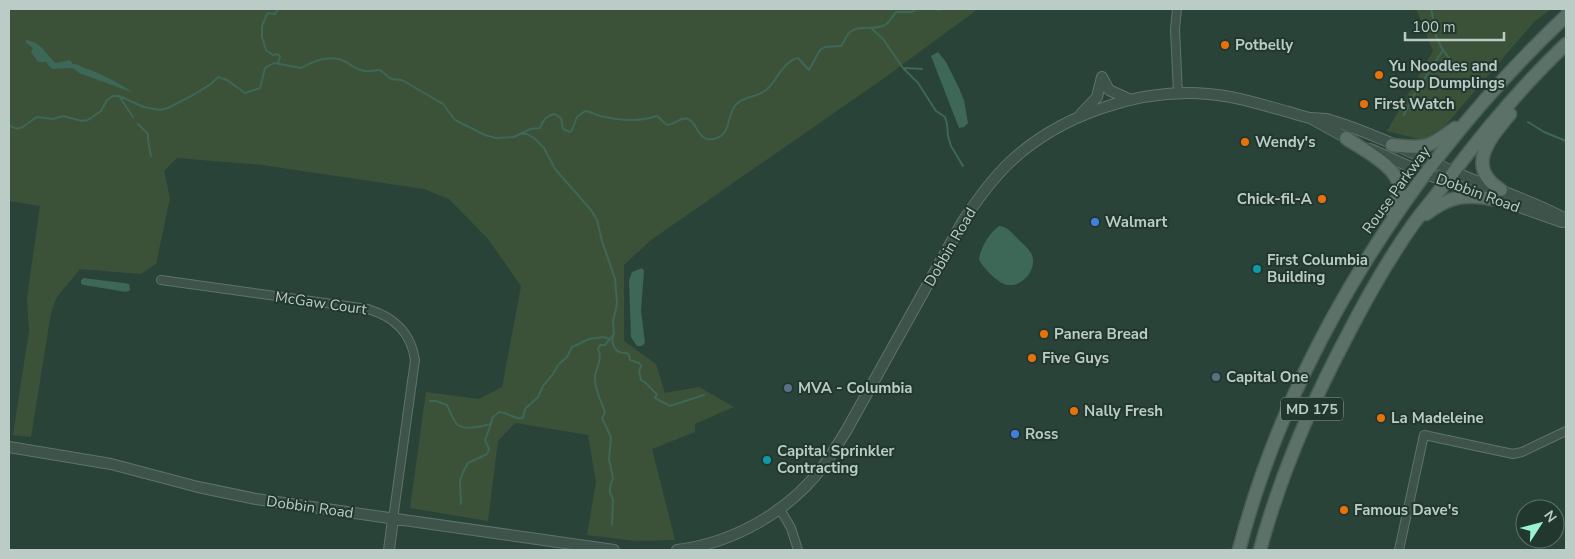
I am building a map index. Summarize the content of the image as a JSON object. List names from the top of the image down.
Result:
{
  "streets": {
    "main road": ["Rouse Parkway", "MD 175"],
    "street": ["Dobbin Road", "McGaw Court"]
  },
  "crossings": [
    ["Rouse Parkway", "Dobbin Road"],
    ["Dobbin Road", "McGaw Court"],
    ["Dobbin Road", "MD 175"]
  ],
  "places": [
    "Potbelly",
    "Yu Noodles and Soup Dumplings",
    "First Watch",
    "Wendy's",
    "Chick-fil-A",
    "Walmart",
    "First Columbia Building",
    "Panera Bread",
    "Five Guys",
    "Capital One",
    "MVA - Columbia",
    "Nally Fresh",
    "La Madeleine",
    "Ross",
    "Capital Sprinkler Contracting",
    "Famous Dave's"
  ],
  "scale_bar": "100 m",
  "north": "top right"
}
